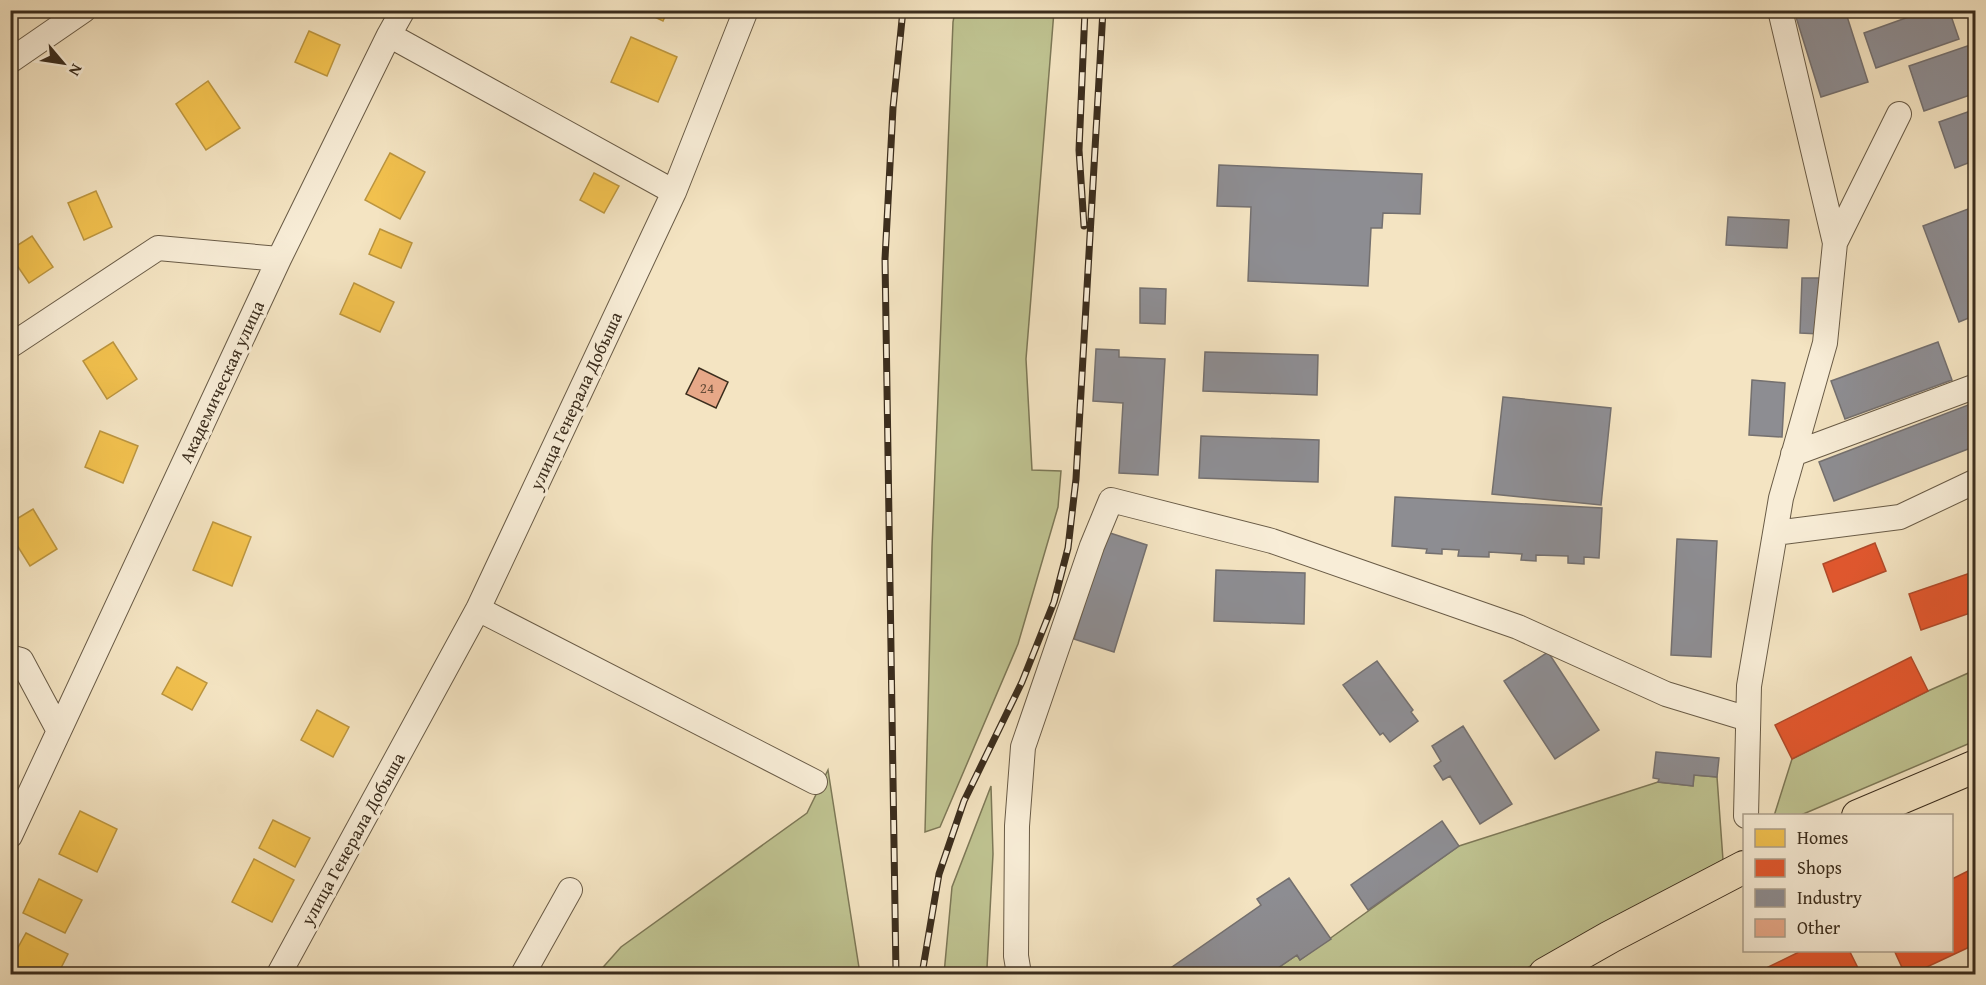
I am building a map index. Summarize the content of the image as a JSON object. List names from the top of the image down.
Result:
{
  "streets": {
    "street": ["Академическая улица", "улица Генерала Добыша"]
  },
  "house_numbers": ["24"],
  "legend": [
    "Homes",
    "Shops",
    "Industry",
    "Other"
  ],
  "north": "bottom right"
}
